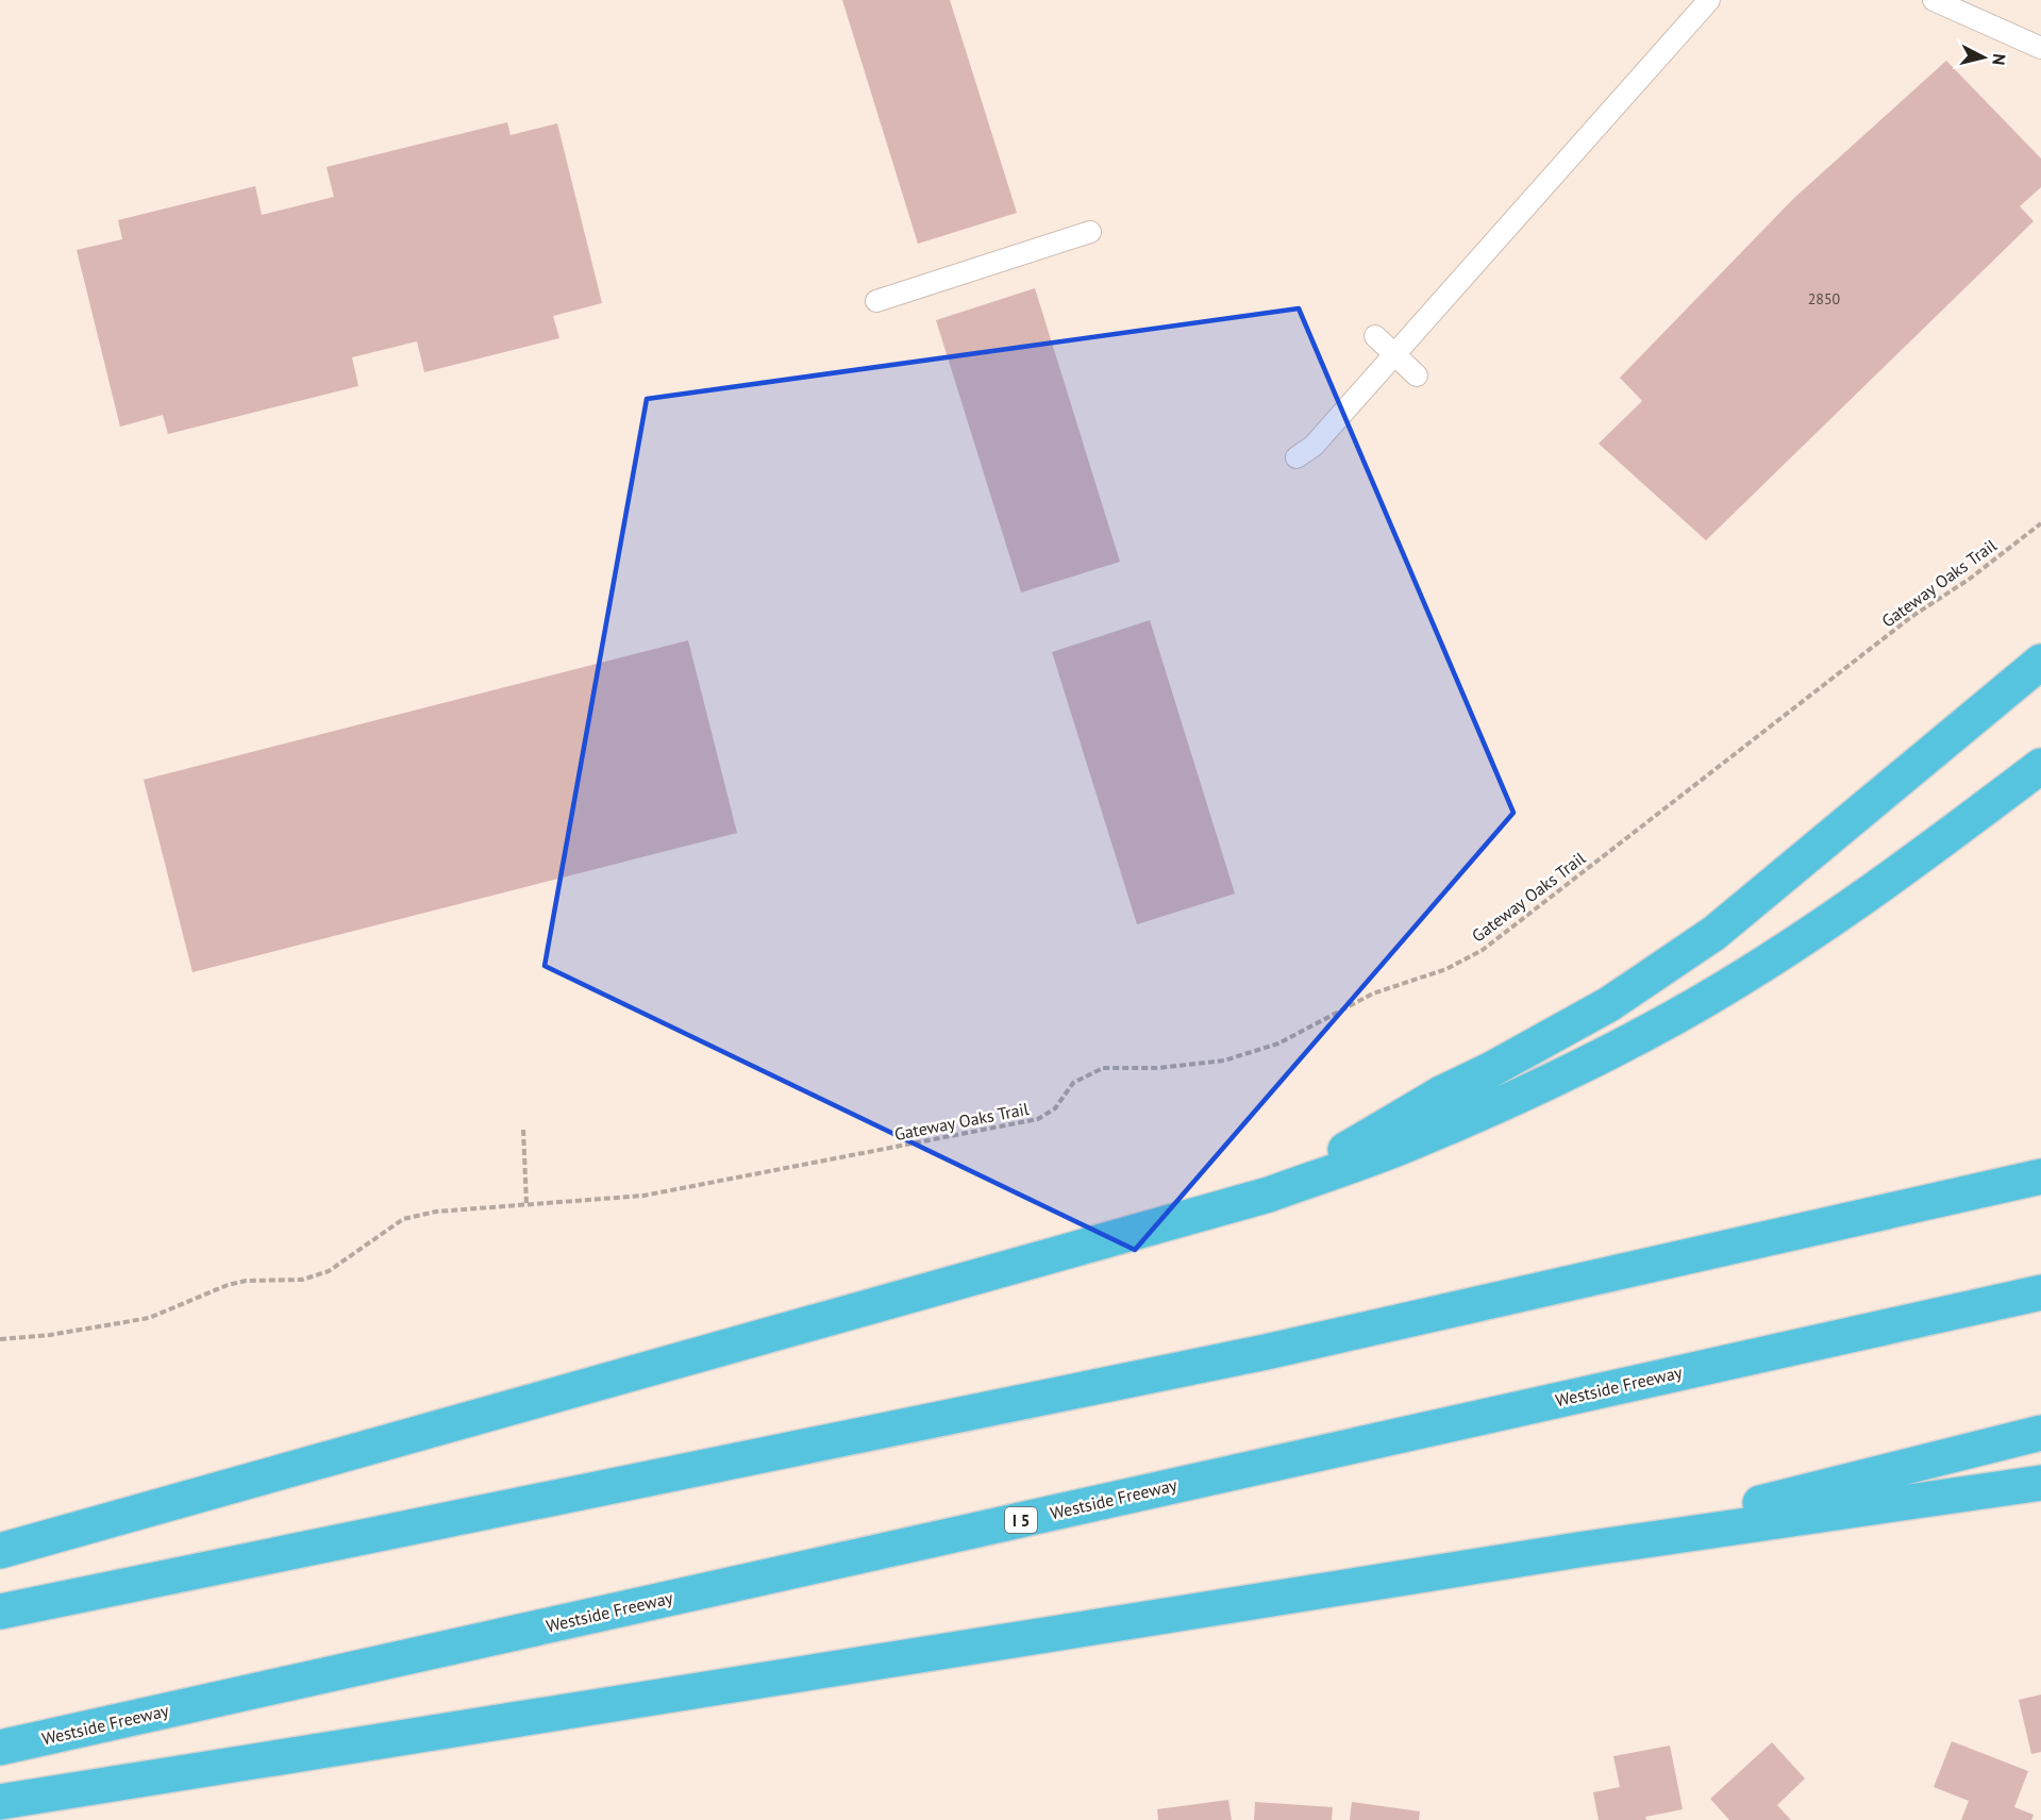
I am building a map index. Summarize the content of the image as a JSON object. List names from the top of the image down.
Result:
{
  "streets": {
    "highway": ["Westside Freeway", "I 5"],
    "path": ["Gateway Oaks Trail"]
  },
  "house_numbers": ["2850"],
  "north": "right"
}
